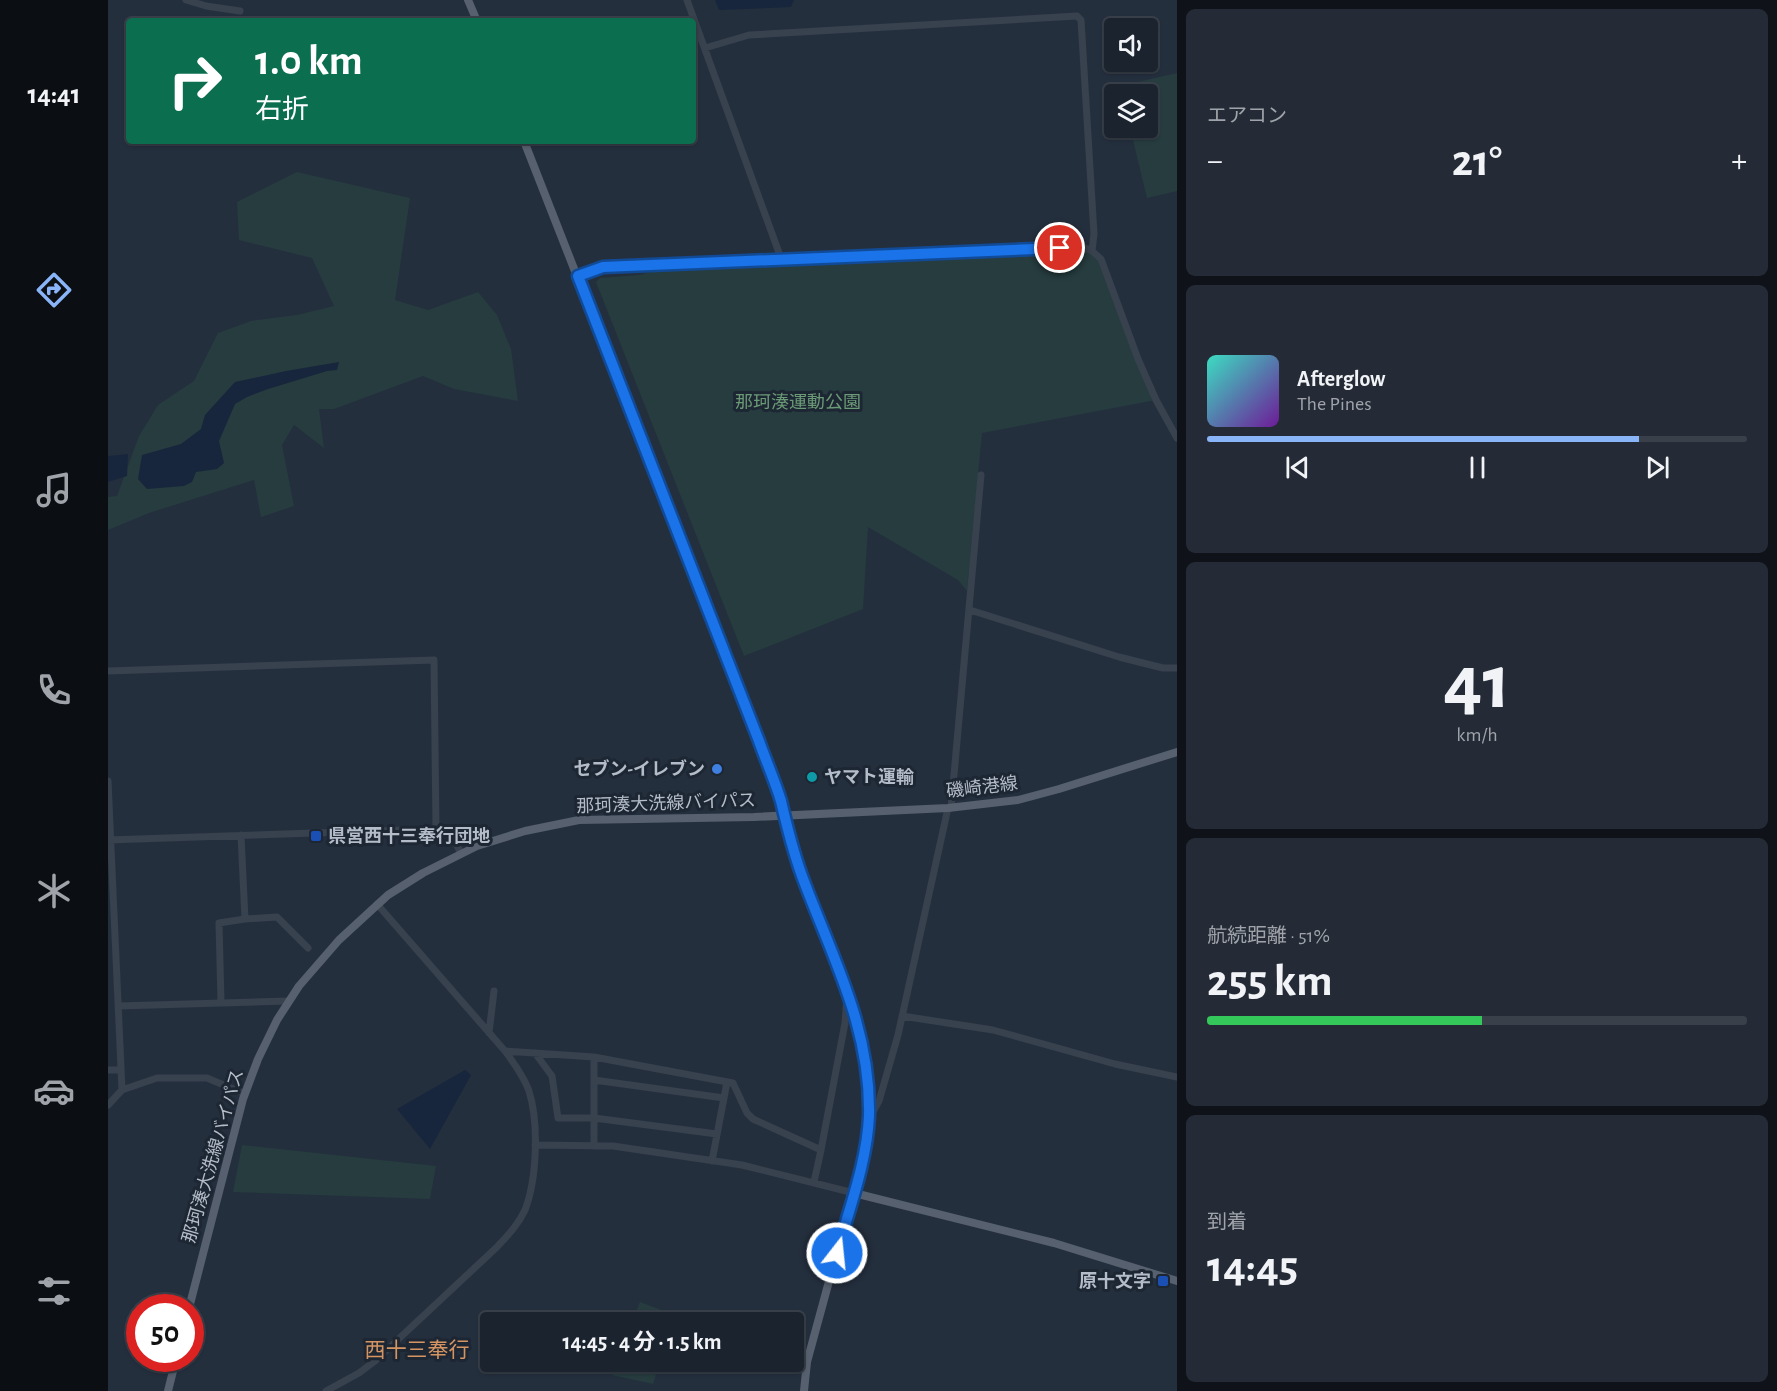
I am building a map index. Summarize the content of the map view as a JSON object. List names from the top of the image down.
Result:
{
  "streets": {
    "main road": ["磯崎港線", "那珂湊大洗線バイパス"]
  },
  "crossings": [
    ["磯崎港線", "那珂湊大洗線バイパス"]
  ],
  "districts": ["西十三奉行"],
  "parks": ["那珂湊運動公園"],
  "places": {
    "other": ["セブン-イレブン", "ヤマト運輸"],
    "transit": ["県営西十三奉行団地", "原十文字"]
  },
  "page": {
    "tabs": "14:41",
    "tile": [
      "エアコン",
      ["41", "km/h"],
      ["航続距離 · 51%", "255 km"],
      ["到着", "14:45"]
    ],
    "turn": ["1.0 km", "右折"],
    "heat": ["−", "21°", "+"],
    "song": ["Afterglow", "The Pines"],
    "limit": "50",
    "trip": "14:45 · 4 分 · 1.5 km"
  }
}
